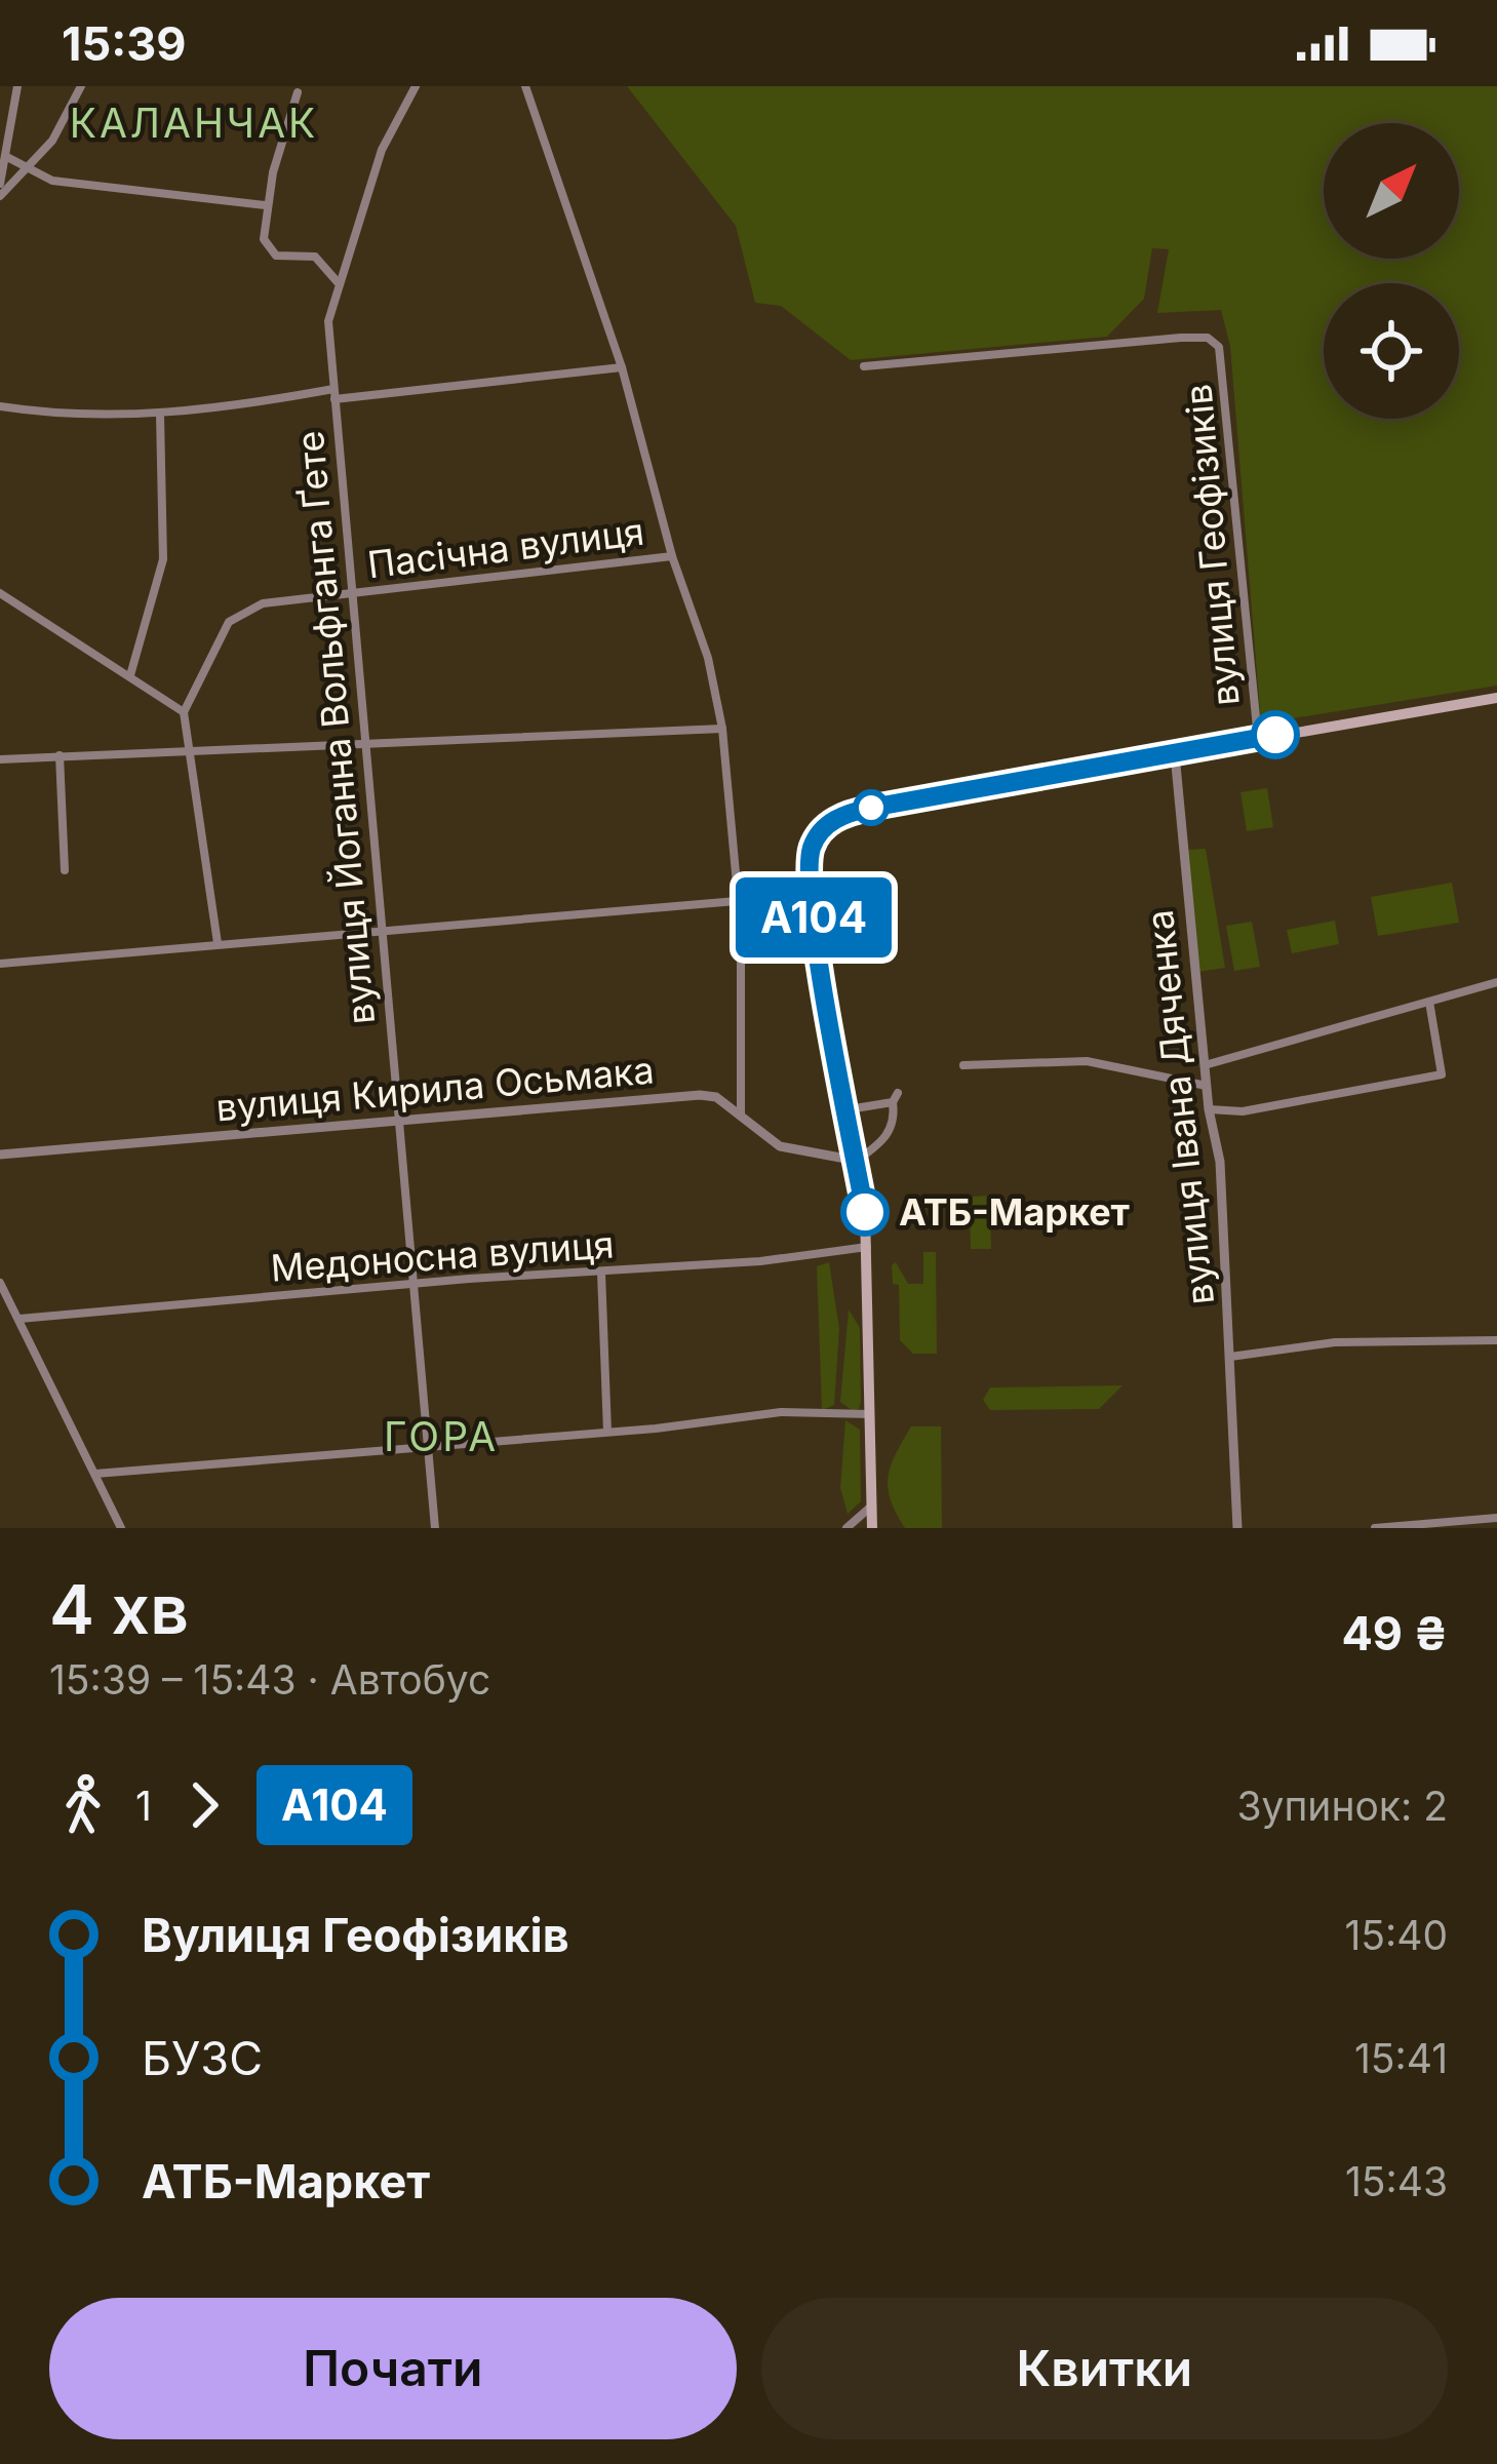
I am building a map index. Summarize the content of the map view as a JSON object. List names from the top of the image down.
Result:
{
  "streets": {
    "street": [
      "вулиця Геофізиків",
      "Пасічна вулиця",
      "вулиця Йоганна Вольфганга Ґете",
      "вулиця Кирила Осьмака",
      "вулиця Івана Дяченка",
      "Медоносна вулиця"
    ]
  },
  "crossings": [
    ["Пасічна вулиця", "вулиця Йоганна Вольфганга Ґете"],
    ["вулиця Йоганна Вольфганга Ґете", "вулиця Кирила Осьмака"],
    ["вулиця Йоганна Вольфганга Ґете", "Медоносна вулиця"]
  ],
  "districts": ["КАЛАНЧАК", "ГОРА"],
  "places": ["АТБ-Маркет"],
  "lines": ["bus line А104"],
  "north": "top right",
  "page": {
    "status": "15:39",
    "on_map": "А104",
    "heading": ["4 хв", "15:39 – 15:43 · Автобус", "49 ₴"],
    "legs": ["1", "А104", "Зупинок: 2"],
    "list": [
      {
        "name": "Вулиця Геофізиків",
        "value": "15:40"
      },
      {
        "name": "БУЗС",
        "value": "15:41"
      },
      {
        "name": "АТБ-Маркет",
        "value": "15:43"
      }
    ],
    "buttons": ["Почати", "Квитки"]
  }
}
